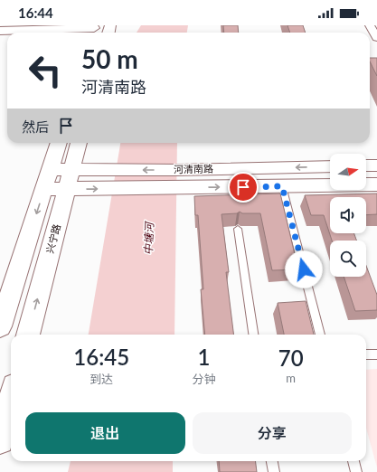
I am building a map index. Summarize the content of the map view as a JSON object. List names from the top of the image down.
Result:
{
  "streets": {
    "main road": ["河清南路", "兴宁路"]
  },
  "crossings": [
    ["河清南路", "兴宁路"]
  ],
  "water": ["中塘河"],
  "north": "right",
  "page": {
    "status": "16:44",
    "turn": ["50 m", "河清南路"],
    "then": "然后",
    "eta": [
      "16:45",
      "到达",
      "1",
      "分钟",
      "70",
      "m"
    ],
    "buttons": ["退出", "分享"]
  }
}
